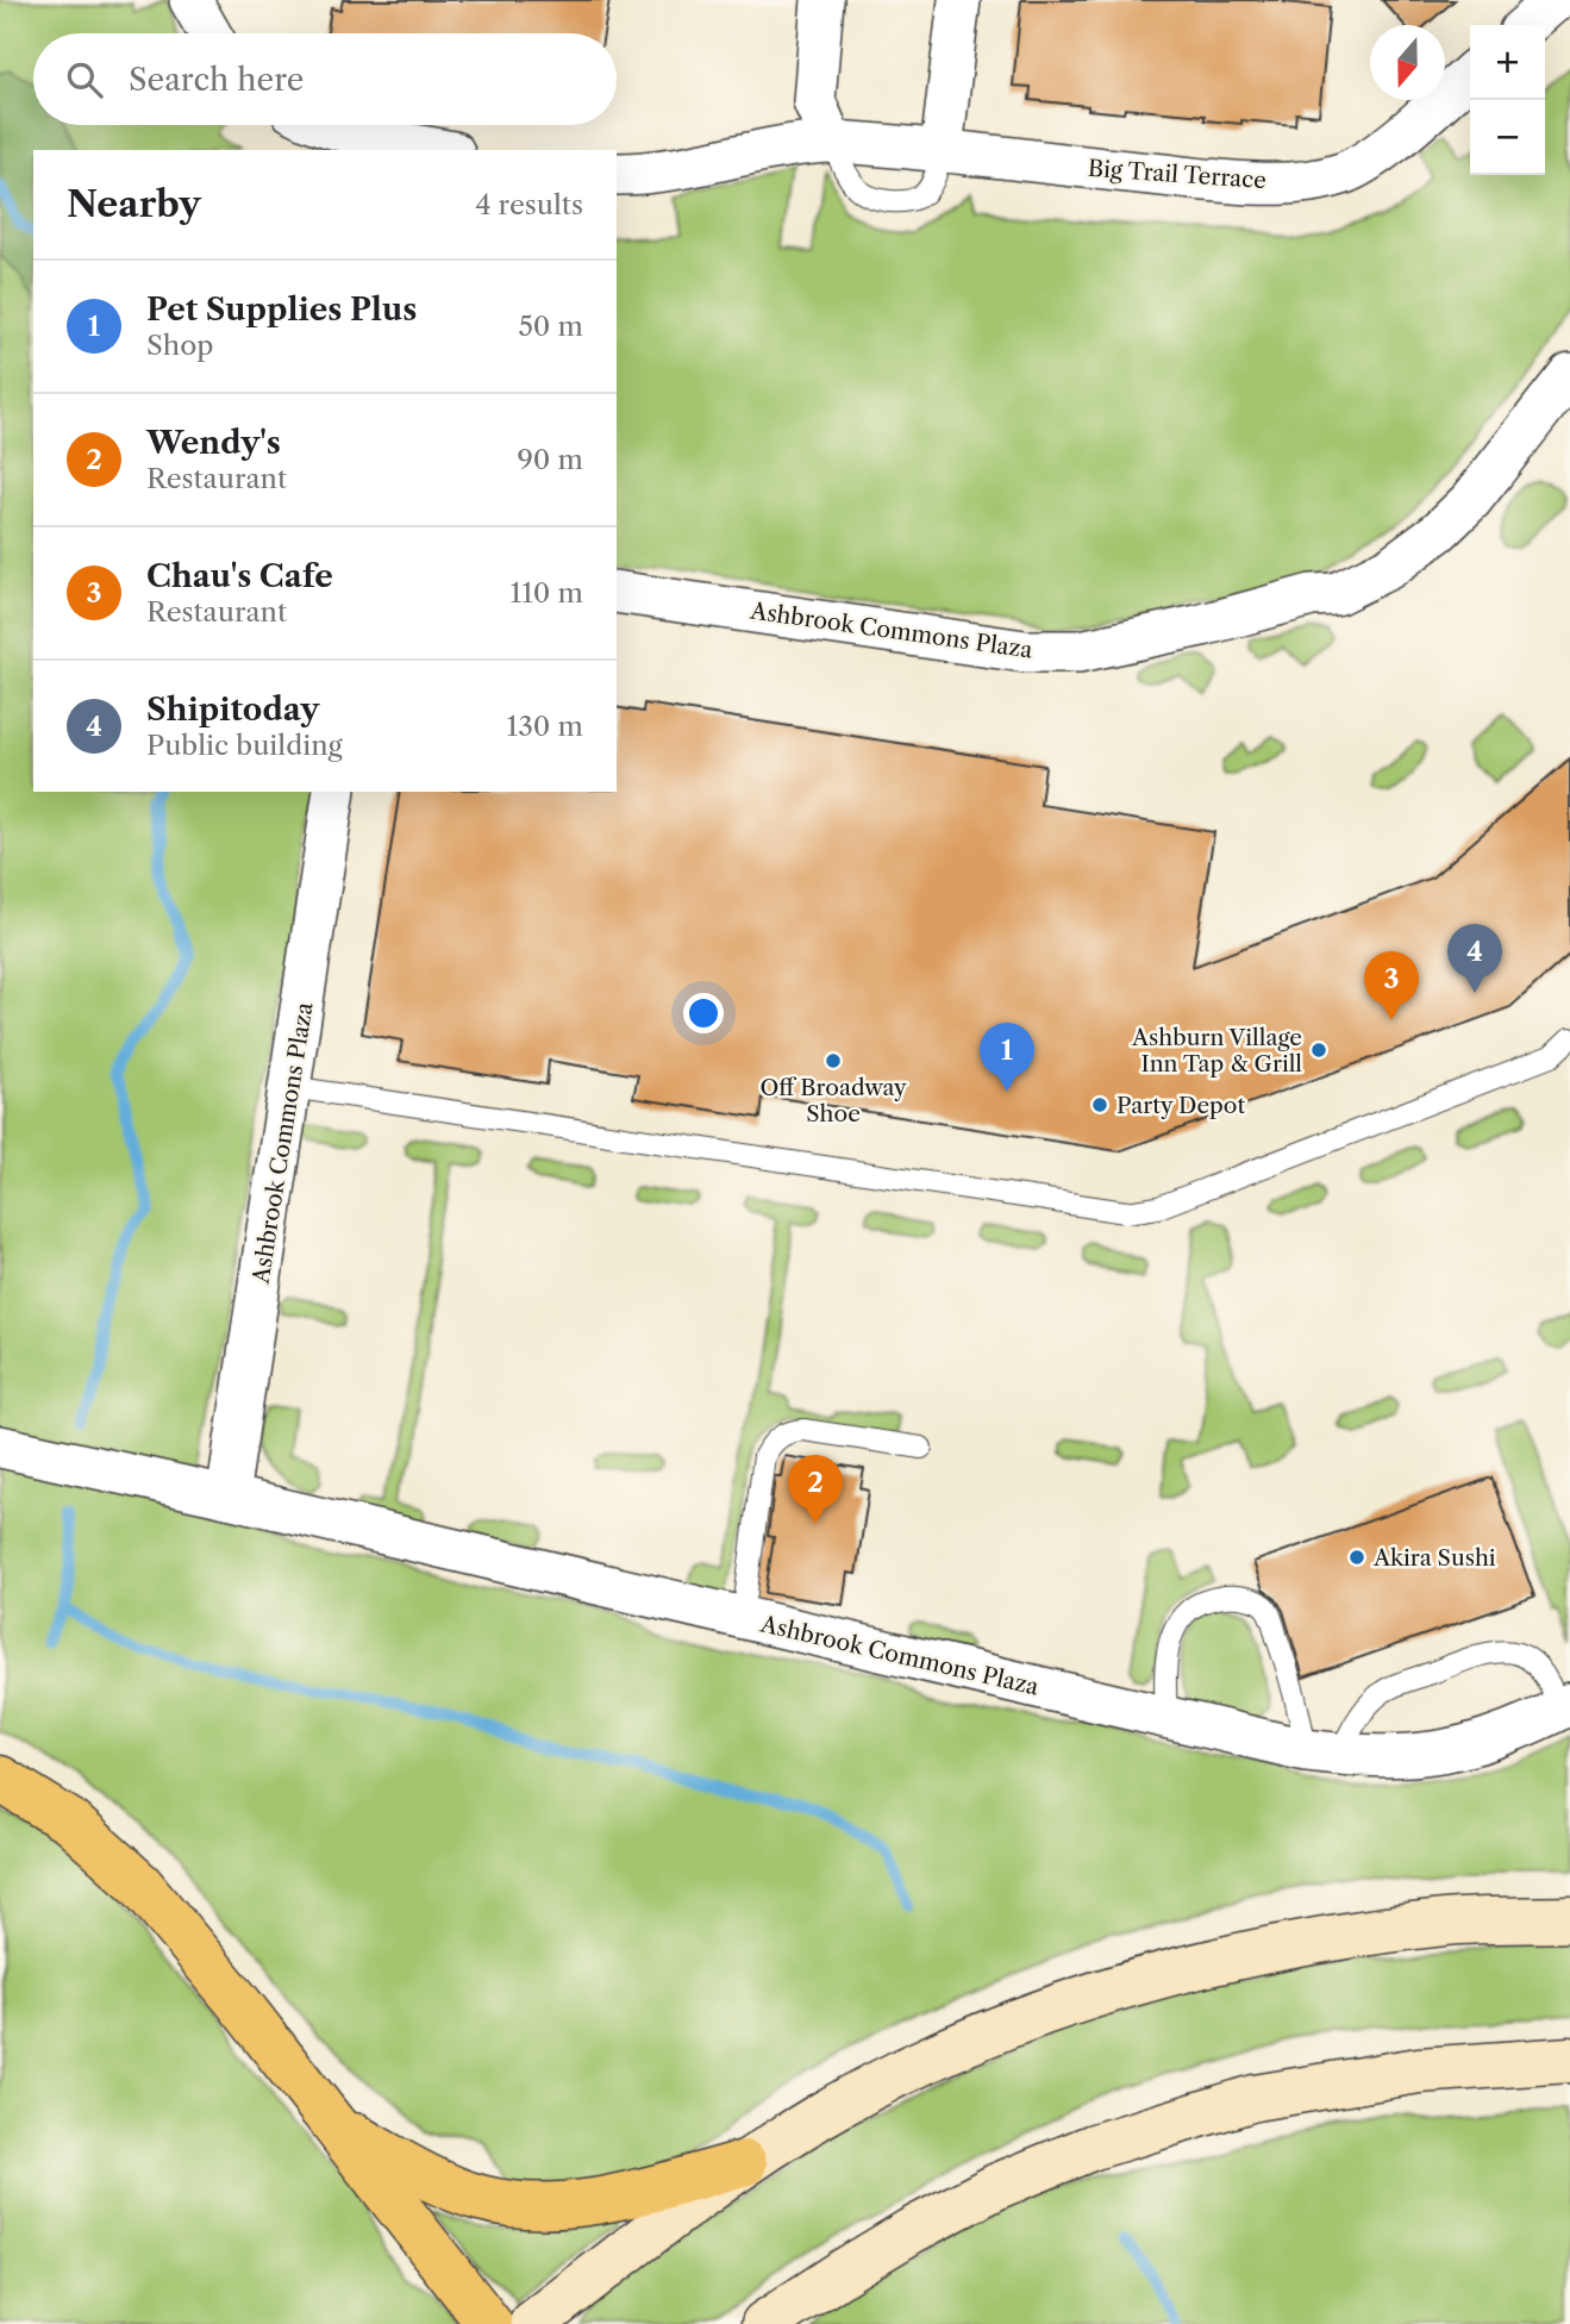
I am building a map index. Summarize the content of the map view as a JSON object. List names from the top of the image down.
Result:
{
  "streets": {
    "street": ["Big Trail Terrace", "Ashbrook Commons Plaza"]
  },
  "places": [
    "Ashburn Village Inn Tap & Grill",
    "Off Broadway Shoe",
    "Party Depot",
    "Akira Sushi"
  ],
  "north": "bottom",
  "page": {
    "map_buttons": ["+", "−"],
    "search": "Search here",
    "heading": ["Nearby", "4 results"],
    "list": [
      {
        "mark": "1",
        "name": "Pet Supplies Plus",
        "note": "Shop",
        "value": "50 m"
      },
      {
        "mark": "2",
        "name": "Wendy's",
        "note": "Restaurant",
        "value": "90 m"
      },
      {
        "mark": "3",
        "name": "Chau's Cafe",
        "note": "Restaurant",
        "value": "110 m"
      },
      {
        "mark": "4",
        "name": "Shipitoday",
        "note": "Public building",
        "value": "130 m"
      }
    ],
    "pins": [
      "4",
      "3",
      "1",
      "2"
    ]
  }
}
